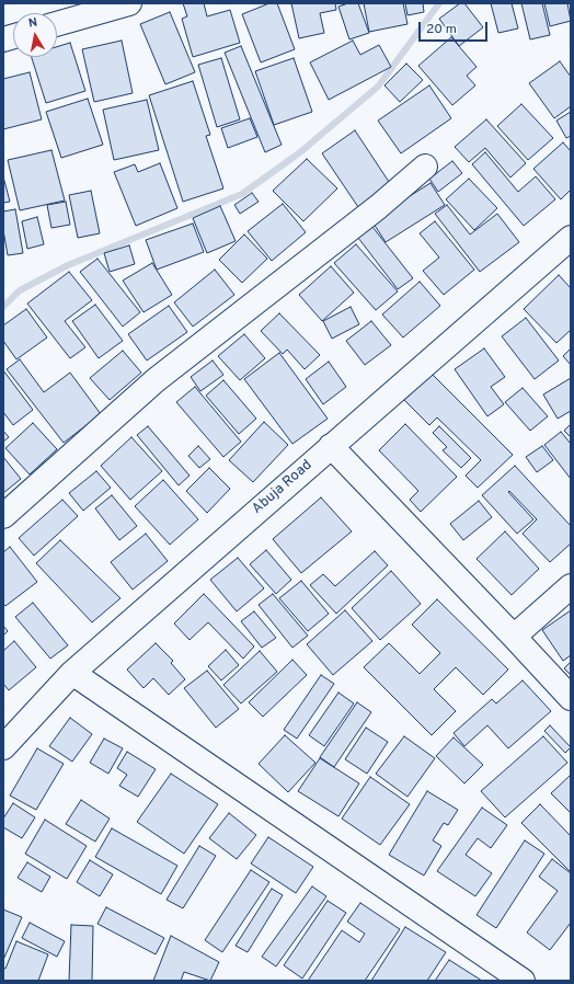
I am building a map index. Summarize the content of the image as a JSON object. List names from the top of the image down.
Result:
{
  "streets": {
    "street": ["Abuja Road"]
  },
  "scale_bar": "20 m",
  "north": "top"
}
